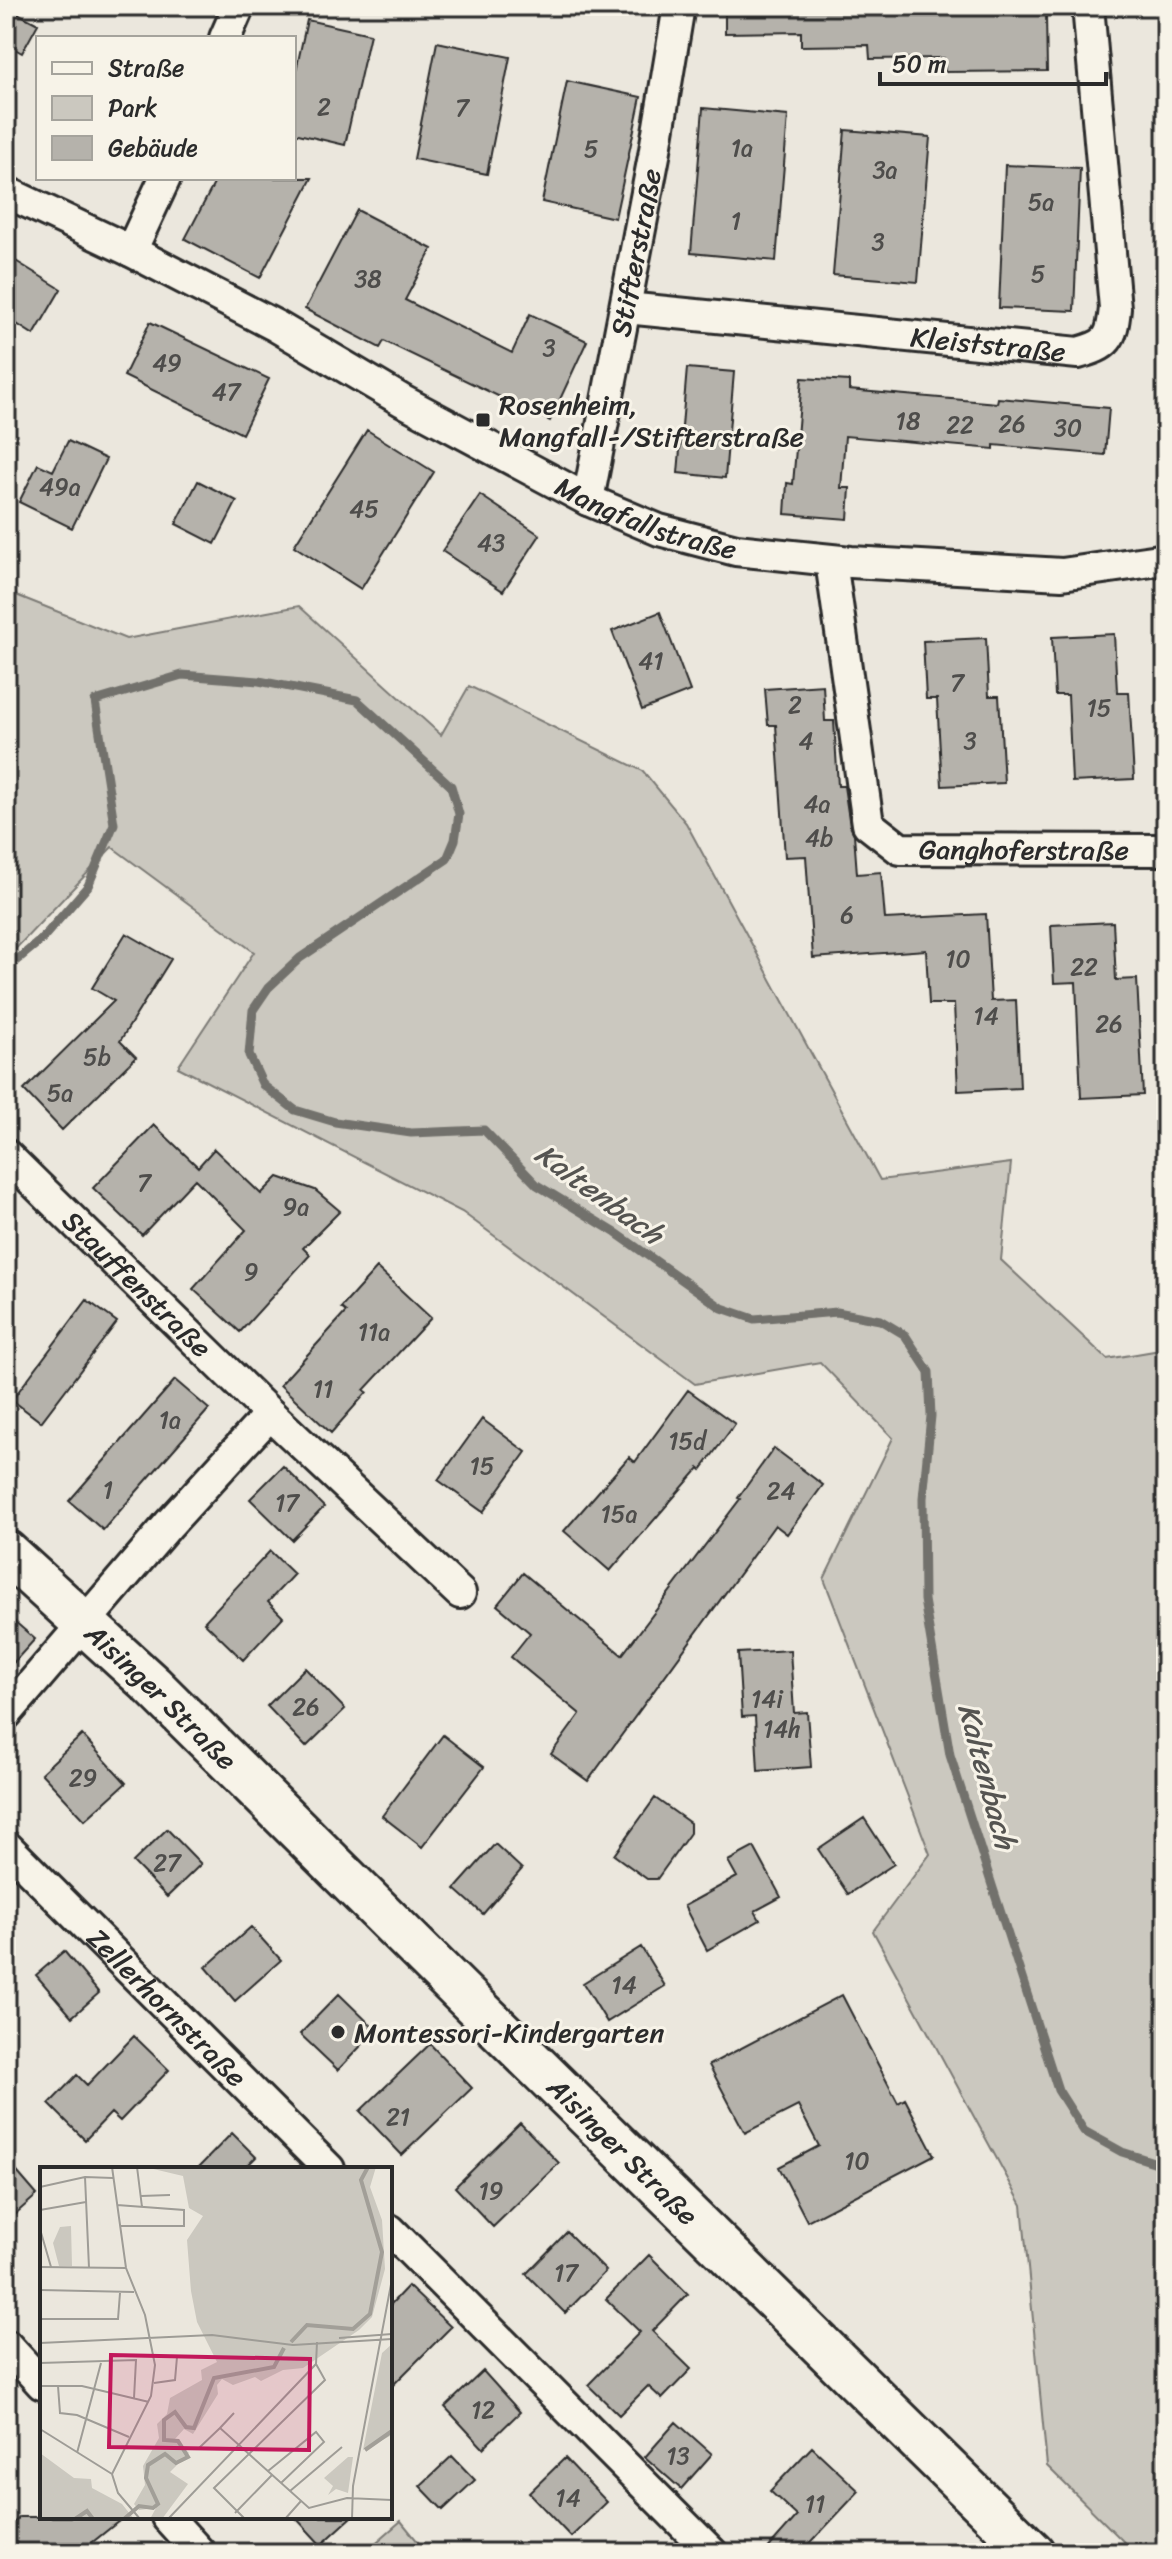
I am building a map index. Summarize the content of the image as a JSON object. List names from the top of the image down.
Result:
{
  "streets": {
    "main road": ["Aisinger Straße"],
    "street": [
      "Stifterstraße",
      "Kleiststraße",
      "Mangfallstraße",
      "Ganghoferstraße",
      "Stauffenstraße",
      "Zellerhornstraße"
    ]
  },
  "crossings": [
    ["Stifterstraße", "Kleiststraße"],
    ["Stifterstraße", "Mangfallstraße"],
    ["Mangfallstraße", "Ganghoferstraße"]
  ],
  "water": ["Kaltenbach"],
  "places": {
    "transit": ["Rosenheim, Mangfall-/Stifterstraße"],
    "other": ["Montessori-Kindergarten"]
  },
  "house_numbers": [
    "2",
    "7",
    "1a",
    "5",
    "3a",
    "5a",
    "1",
    "3",
    "5",
    "38",
    "3",
    "49",
    "47",
    "18",
    "26",
    "22",
    "30",
    "49a",
    "45",
    "43",
    "41",
    "7",
    "2",
    "15",
    "4",
    "3",
    "4a",
    "4b",
    "6",
    "10",
    "22",
    "14",
    "26",
    "5b",
    "5a",
    "7",
    "9a",
    "9",
    "11a",
    "11",
    "1a",
    "15d",
    "15",
    "1",
    "24",
    "17",
    "15a",
    "14i",
    "26",
    "14h",
    "29",
    "27",
    "14",
    "21",
    "10",
    "19",
    "17",
    "12",
    "13",
    "14",
    "11"
  ],
  "legend": ["Straße", "Park", "Gebäude"],
  "scale_bar": "50 m"
}
